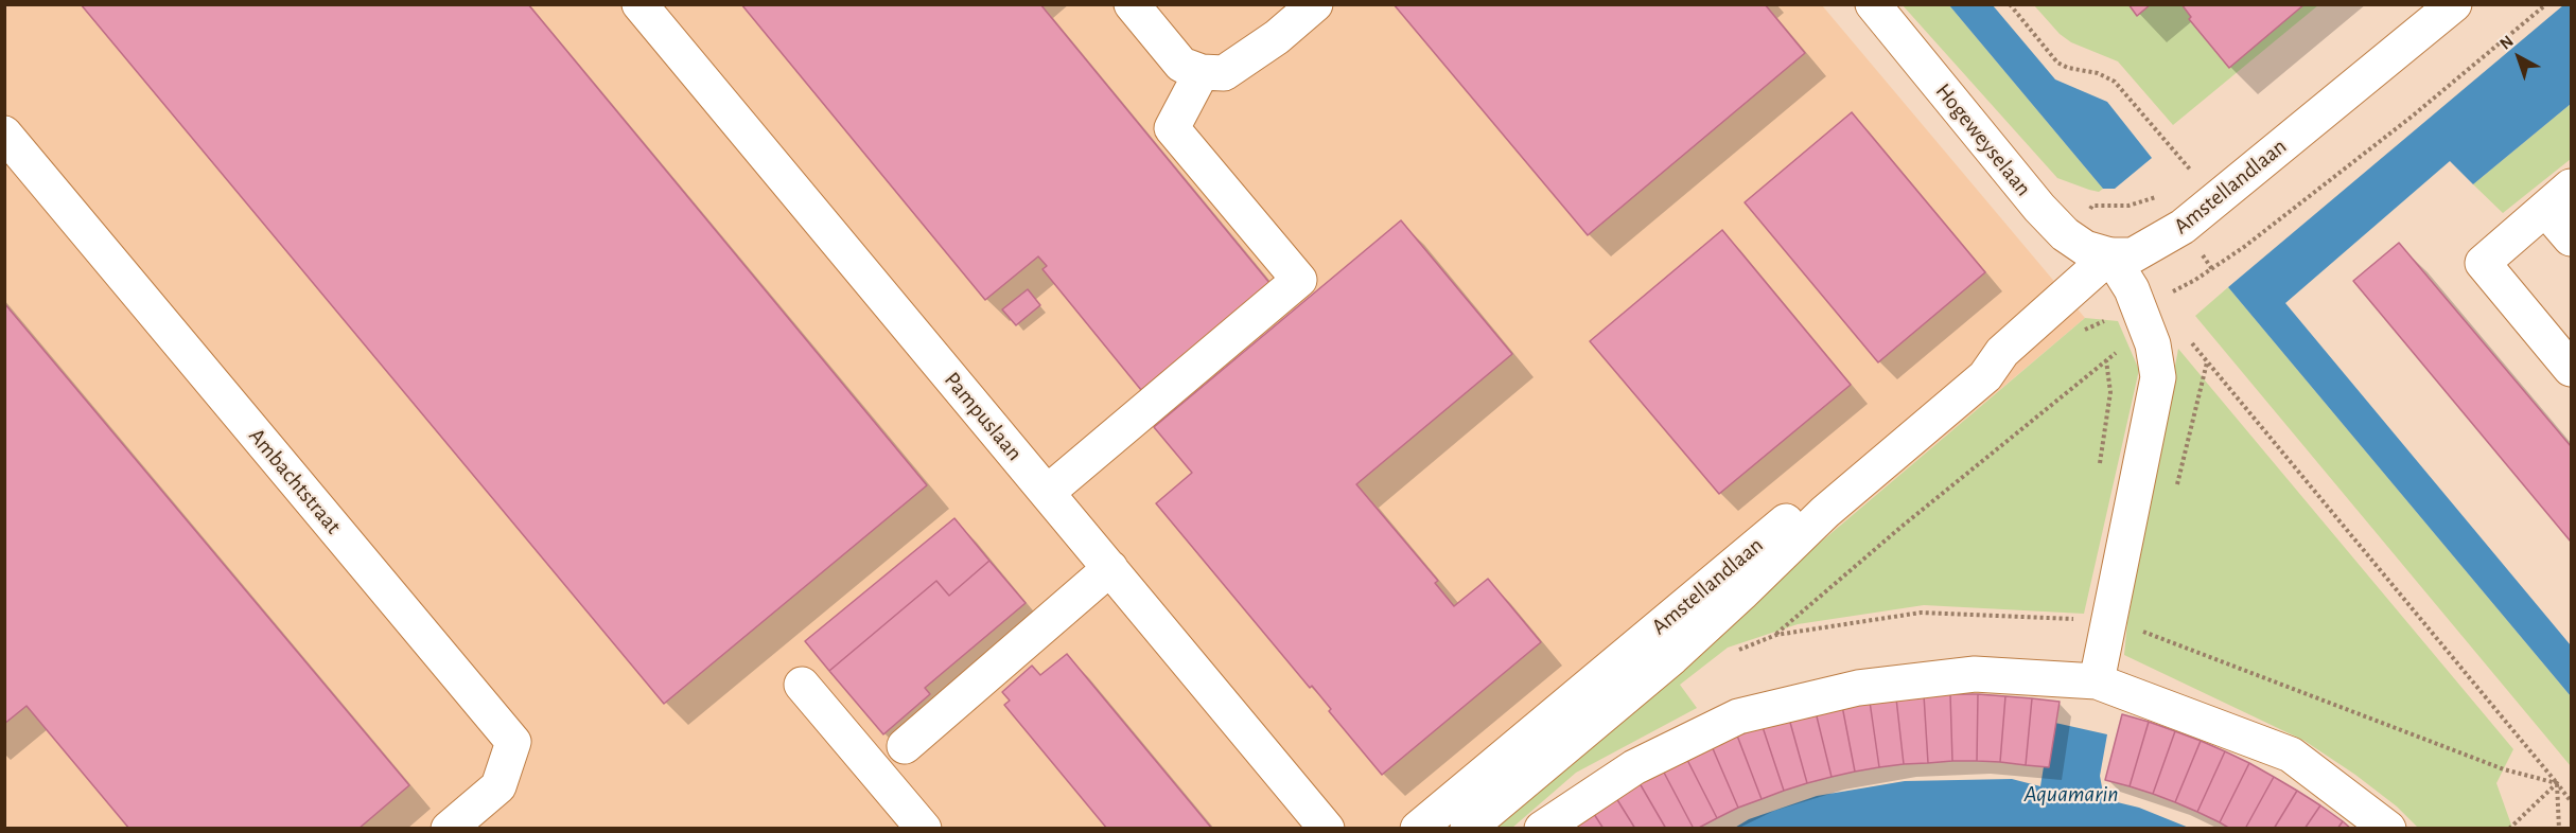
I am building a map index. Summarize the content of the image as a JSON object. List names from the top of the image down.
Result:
{
  "streets": {
    "street": [
      "Hogeweyselaan",
      "Amstellandlaan",
      "Pampuslaan",
      "Ambachtstraat"
    ]
  },
  "crossings": [
    ["Hogeweyselaan", "Amstellandlaan"]
  ],
  "water": ["Aquamarin"],
  "north": "top left"
}
